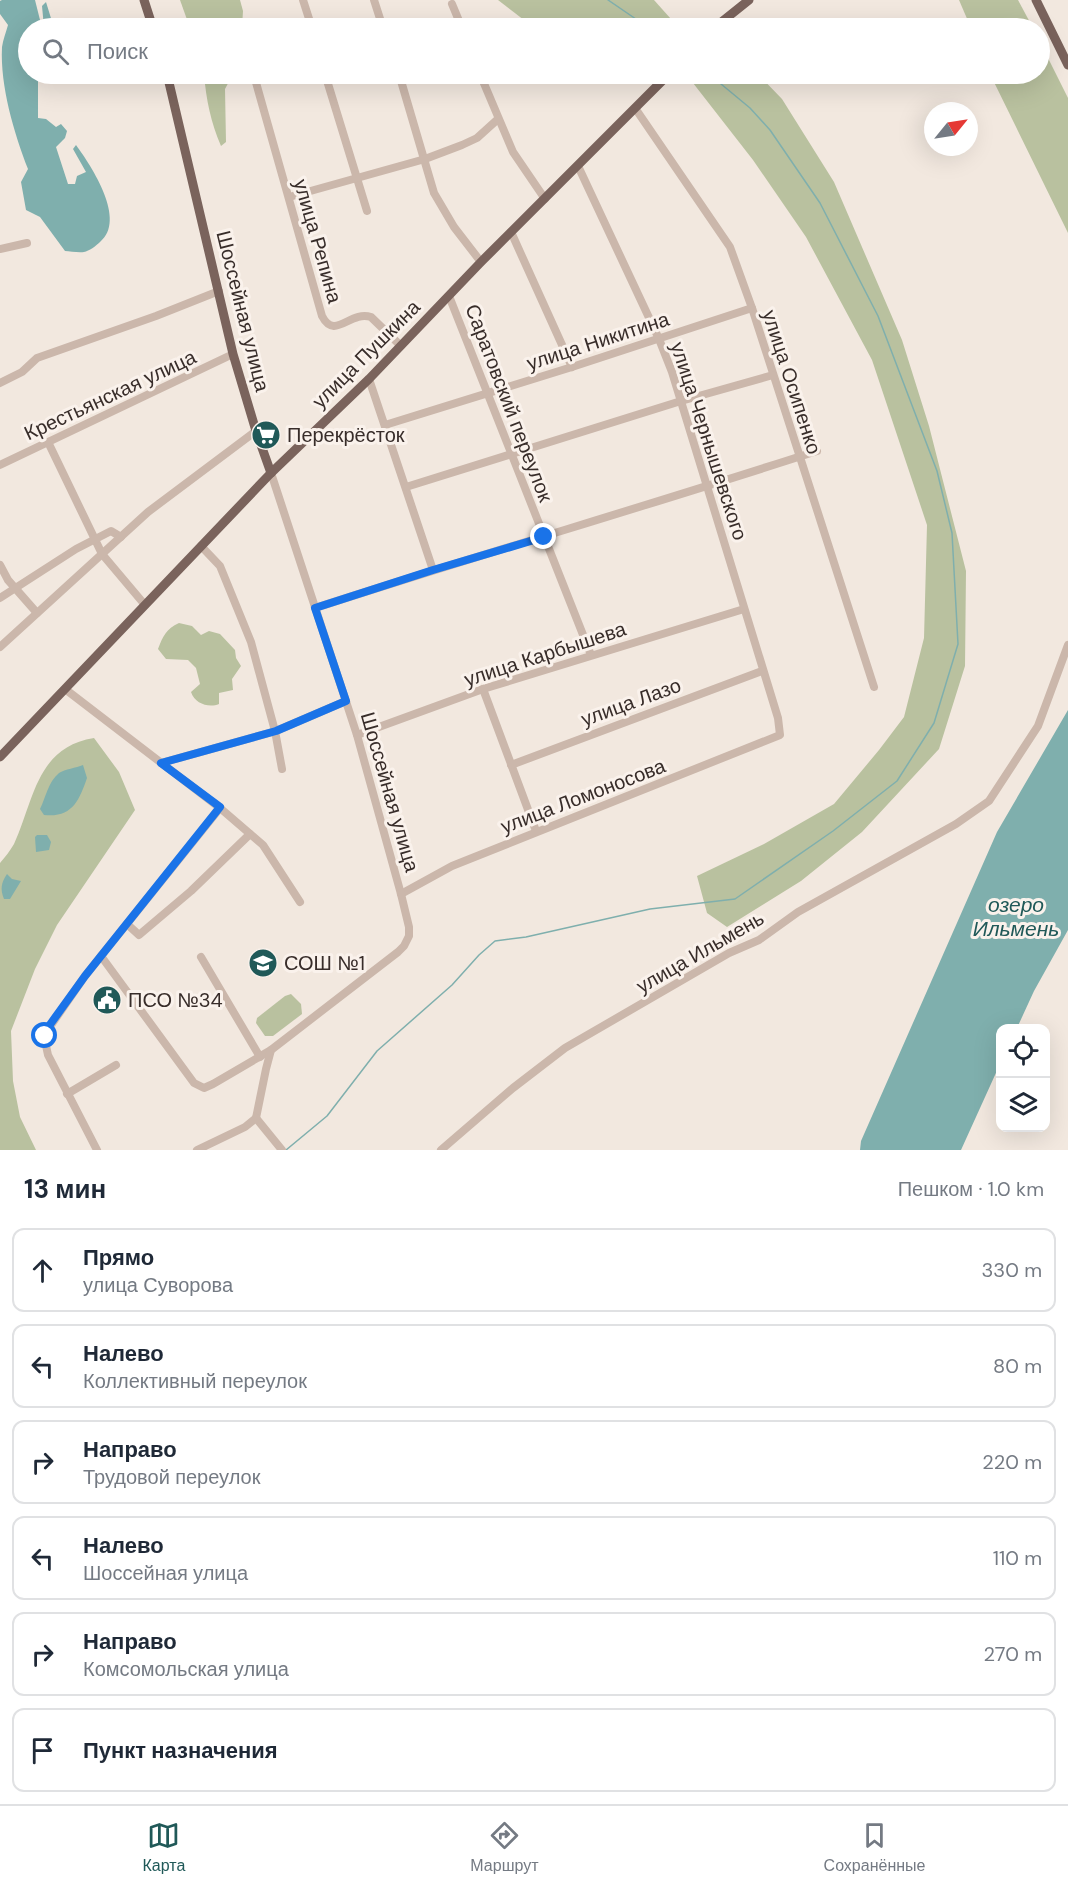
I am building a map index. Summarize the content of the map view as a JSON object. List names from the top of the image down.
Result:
{
  "streets": {
    "main road": ["Шоссейная улица", "улица Пушкина"],
    "street": [
      "улица Репина",
      "улица Никитина",
      "улица Осипенко",
      "Крестьянская улица",
      "Саратовский переулок",
      "улица Чернышевского",
      "улица Карбышева",
      "улица Лазо",
      "улица Ломоносова",
      "улица Ильмень"
    ]
  },
  "crossings": [
    ["улица Репина", "улица Пушкина"],
    ["Шоссейная улица", "улица Пушкина"],
    ["Шоссейная улица", "Крестьянская улица"],
    ["Шоссейная улица", "улица Карбышева"],
    ["Шоссейная улица", "улица Ломоносова"],
    ["улица Никитина", "улица Осипенко"],
    ["улица Никитина", "Саратовский переулок"],
    ["улица Никитина", "улица Чернышевского"],
    ["улица Пушкина", "улица Осипенко"],
    ["улица Пушкина", "Саратовский переулок"],
    ["улица Пушкина", "улица Чернышевского"],
    ["Саратовский переулок", "улица Карбышева"],
    ["улица Чернышевского", "улица Карбышева"],
    ["улица Чернышевского", "улица Лазо"],
    ["улица Чернышевского", "улица Ломоносова"]
  ],
  "water": ["озеро Ильмень"],
  "places": {
    "supermarket": ["Перекрёсток"],
    "school or university": ["СОШ №1"],
    "public building": ["ПСО №34"]
  },
  "north": "top right",
  "page": {
    "search": "Поиск",
    "heading": ["13 мин", "Пешком · 1.0 km"],
    "list": [
      ["Прямо", "улица Суворова", "330 m"],
      ["Налево", "Коллективный переулок", "80 m"],
      ["Направо", "Трудовой переулок", "220 m"],
      ["Налево", "Шоссейная улица", "110 m"],
      ["Направо", "Комсомольская улица", "270 m"],
      "Пункт назначения"
    ],
    "nav": ["Карта", "Маршрут", "Сохранённые"]
  }
}
